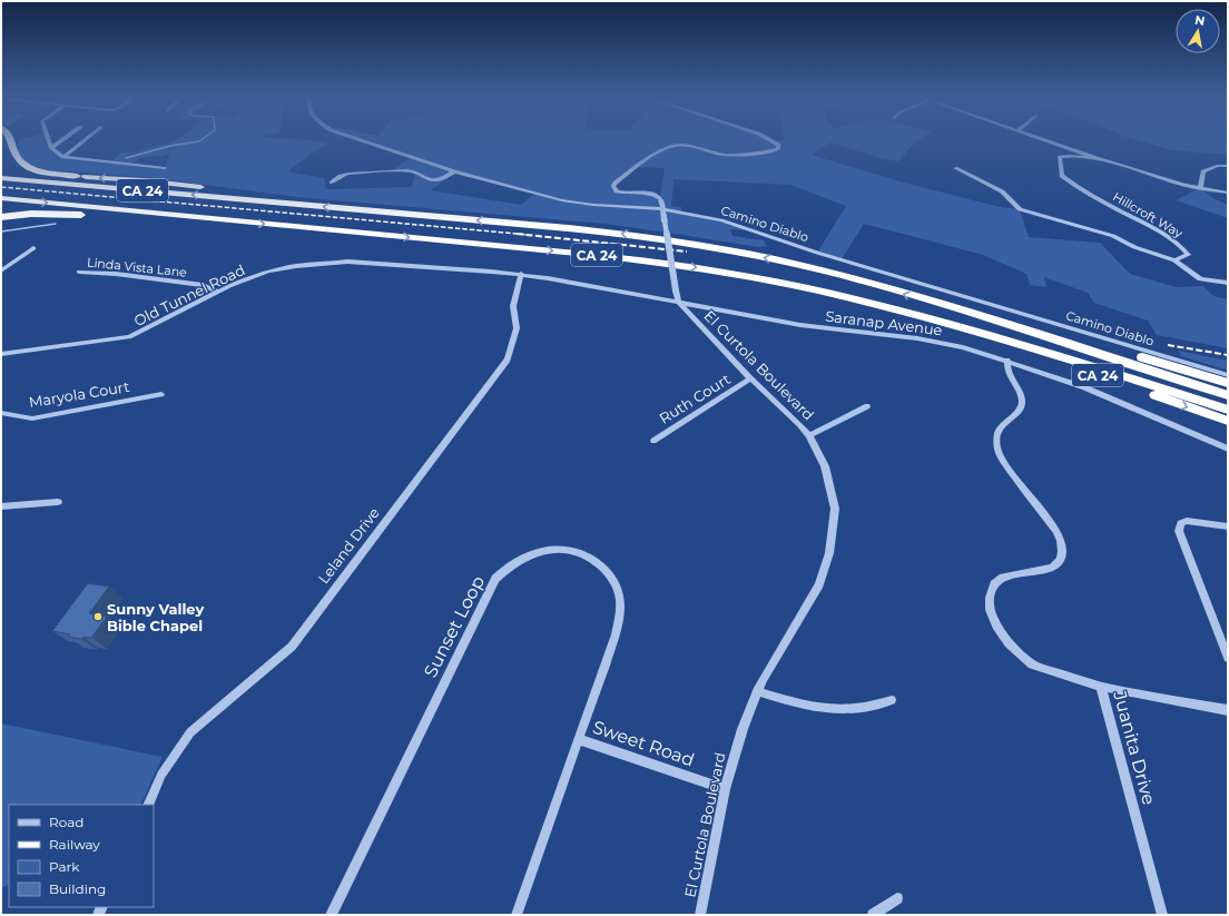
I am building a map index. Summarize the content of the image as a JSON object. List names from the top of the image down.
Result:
{
  "streets": {
    "highway": ["CA 24"],
    "street": [
      "Hillcroft Way",
      "Camino Diablo",
      "Linda Vista Lane",
      "Old Tunnel Road",
      "Saranap Avenue",
      "El Curtola Boulevard",
      "Maryola Court",
      "Ruth Court",
      "Leland Drive",
      "Sunset Loop",
      "Sweet Road",
      "Juanita Drive"
    ]
  },
  "crossings": [
    ["Camino Diablo", "El Curtola Boulevard"],
    ["Linda Vista Lane", "Old Tunnel Road"],
    ["Old Tunnel Road", "Saranap Avenue"],
    ["Old Tunnel Road", "Leland Drive"],
    ["Saranap Avenue", "El Curtola Boulevard"],
    ["Saranap Avenue", "Leland Drive"],
    ["Saranap Avenue", "Juanita Drive"],
    ["El Curtola Boulevard", "Ruth Court"],
    ["El Curtola Boulevard", "Sweet Road"],
    ["Sunset Loop", "Sweet Road"]
  ],
  "places": ["Sunny Valley Bible Chapel"],
  "legend": [
    "Road",
    "Railway",
    "Park",
    "Building"
  ],
  "north": "top"
}
